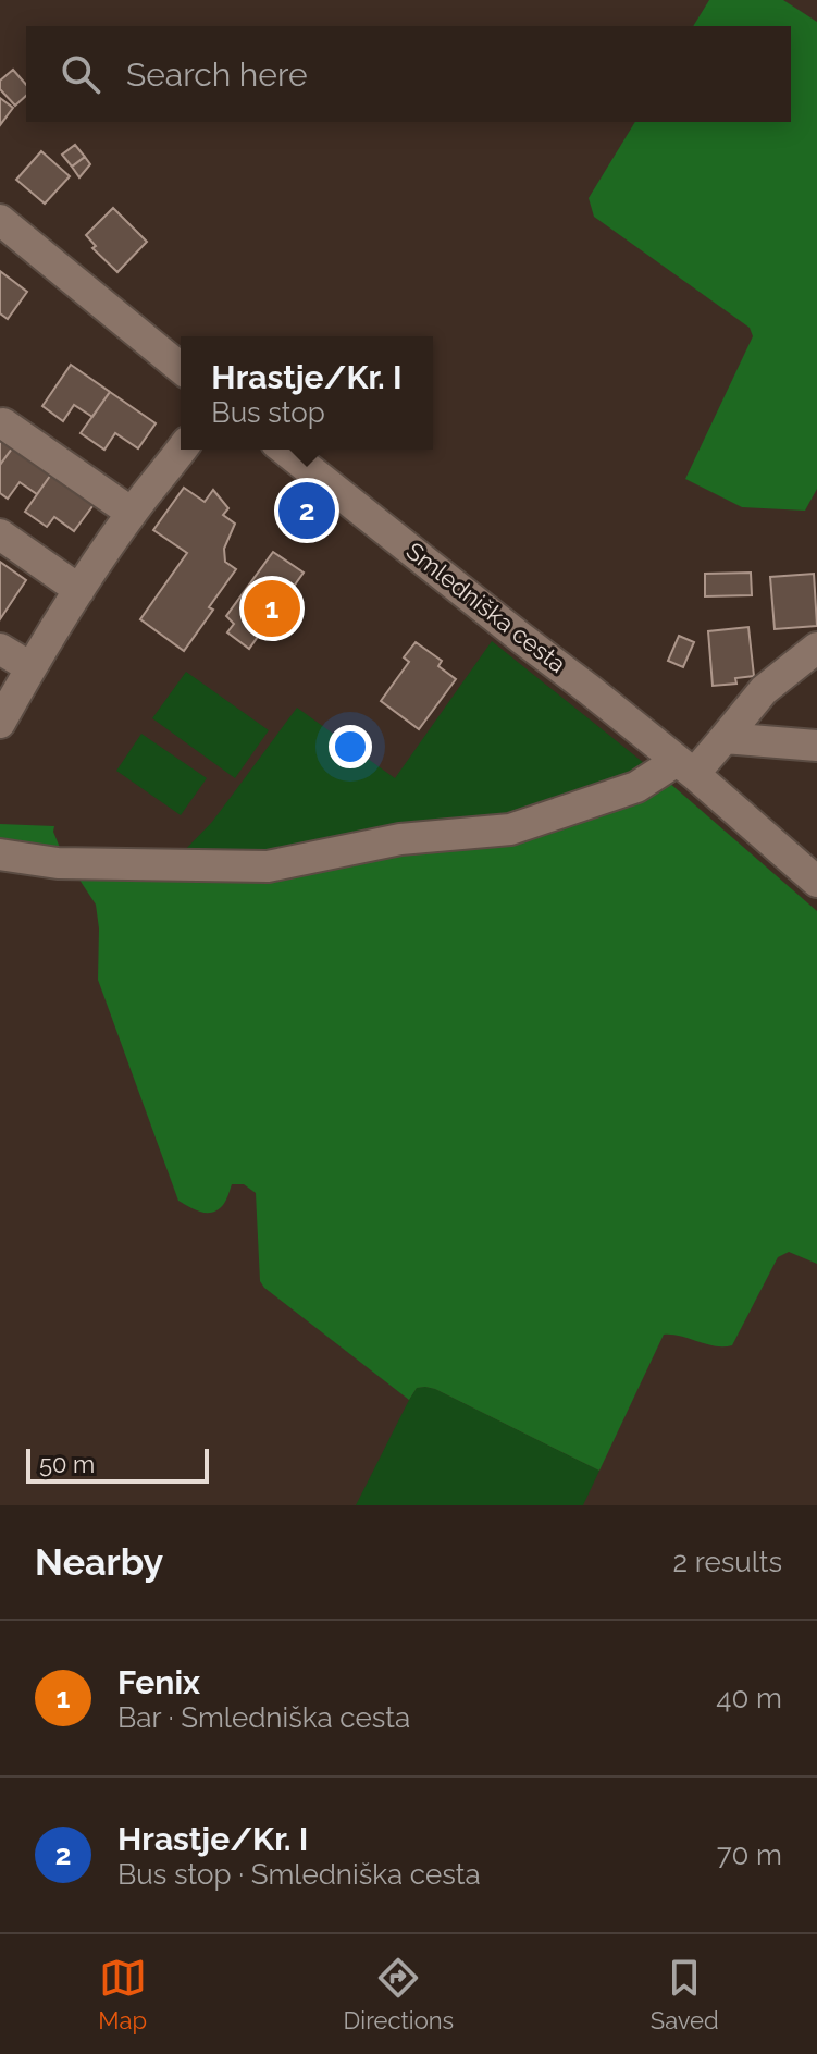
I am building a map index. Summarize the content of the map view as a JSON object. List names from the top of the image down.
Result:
{
  "streets": {
    "street": ["Smledniška cesta"]
  },
  "scale_bar": "50 m",
  "page": {
    "search": "Search here",
    "popup": ["Hrastje/Kr. I", "Bus stop"],
    "pins": ["2", "1"],
    "scale": "50 m",
    "heading": ["Nearby", "2 results"],
    "list": [
      {
        "mark": "1",
        "name": "Fenix",
        "note": "Bar · Smledniška cesta",
        "value": "40 m"
      },
      {
        "mark": "2",
        "name": "Hrastje/Kr. I",
        "note": "Bus stop · Smledniška cesta",
        "value": "70 m"
      }
    ],
    "nav": ["Map", "Directions", "Saved"]
  }
}
